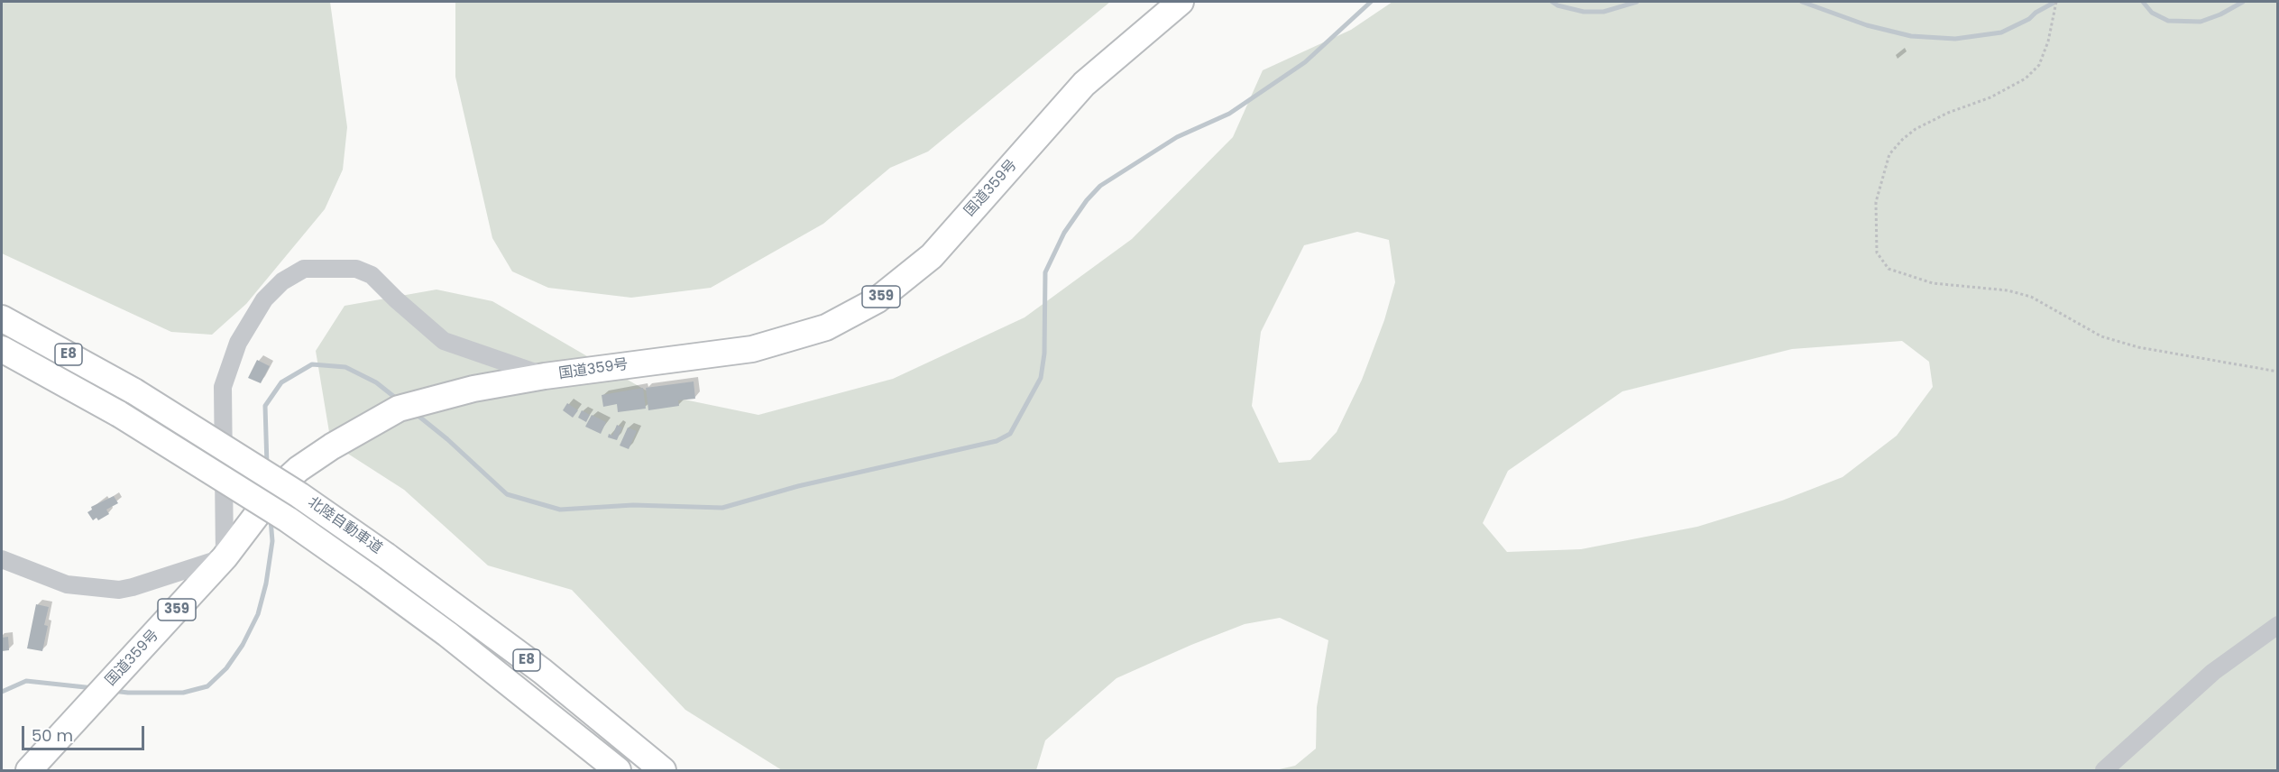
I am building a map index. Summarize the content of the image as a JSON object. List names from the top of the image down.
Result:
{
  "streets": {
    "highway": [
      "国道359号",
      "359",
      "E8",
      "北陸自動車道"
    ]
  },
  "scale_bar": "50 m"
}
